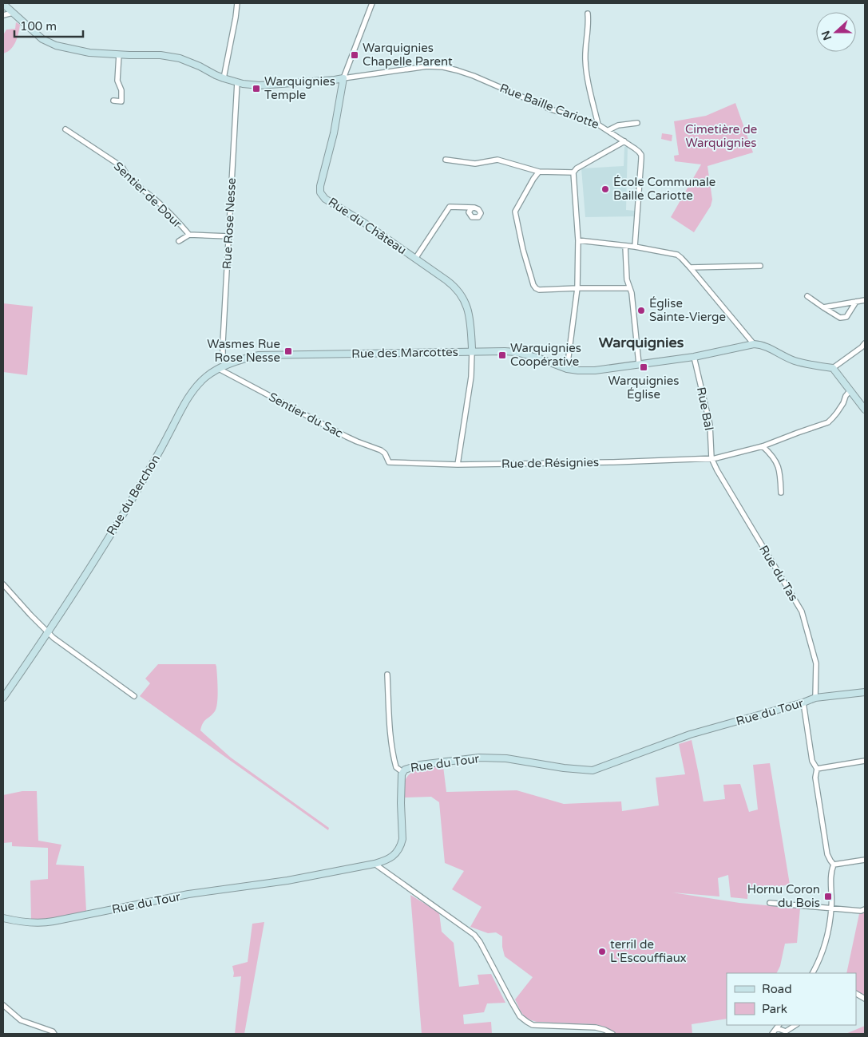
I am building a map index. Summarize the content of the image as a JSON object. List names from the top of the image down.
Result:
{
  "streets": {
    "street": [
      "Rue Baille Cariotte",
      "Sentier de Dour",
      "Rue Rose Nesse",
      "Rue du Château",
      "Rue des Marcottes",
      "Rue Bal",
      "Sentier du Sac",
      "Rue de Résignies",
      "Rue du Berchon",
      "Rue du Tas",
      "Rue du Tour"
    ]
  },
  "crossings": [
    ["Rue Baille Cariotte", "Rue du Château"],
    ["Sentier de Dour", "Rue Rose Nesse"],
    ["Rue Rose Nesse", "Rue des Marcottes"],
    ["Rue Rose Nesse", "Rue du Berchon"],
    ["Rue du Château", "Rue des Marcottes"],
    ["Rue des Marcottes", "Rue de Résignies"],
    ["Rue des Marcottes", "Rue du Berchon"],
    ["Rue Bal", "Rue de Résignies"],
    ["Rue Bal", "Rue du Tas"],
    ["Sentier du Sac", "Rue de Résignies"],
    ["Sentier du Sac", "Rue du Berchon"],
    ["Rue de Résignies", "Rue du Tas"],
    ["Rue du Tas", "Rue du Tour"]
  ],
  "districts": ["Warquignies"],
  "parks": ["Cimetière de Warquignies"],
  "places": {
    "transit": [
      "Warquignies Chapelle Parent",
      "Warquignies Temple",
      "Wasmes Rue Rose Nesse",
      "Warquignies Coopérative",
      "Warquignies Église",
      "Hornu Coron du Bois"
    ],
    "other": ["École Communale Baille Cariotte", "Église Sainte-Vierge", "terril de L'Escouffiaux"]
  },
  "legend": ["Road", "Park"],
  "scale_bar": "100 m",
  "north": "left"
}
